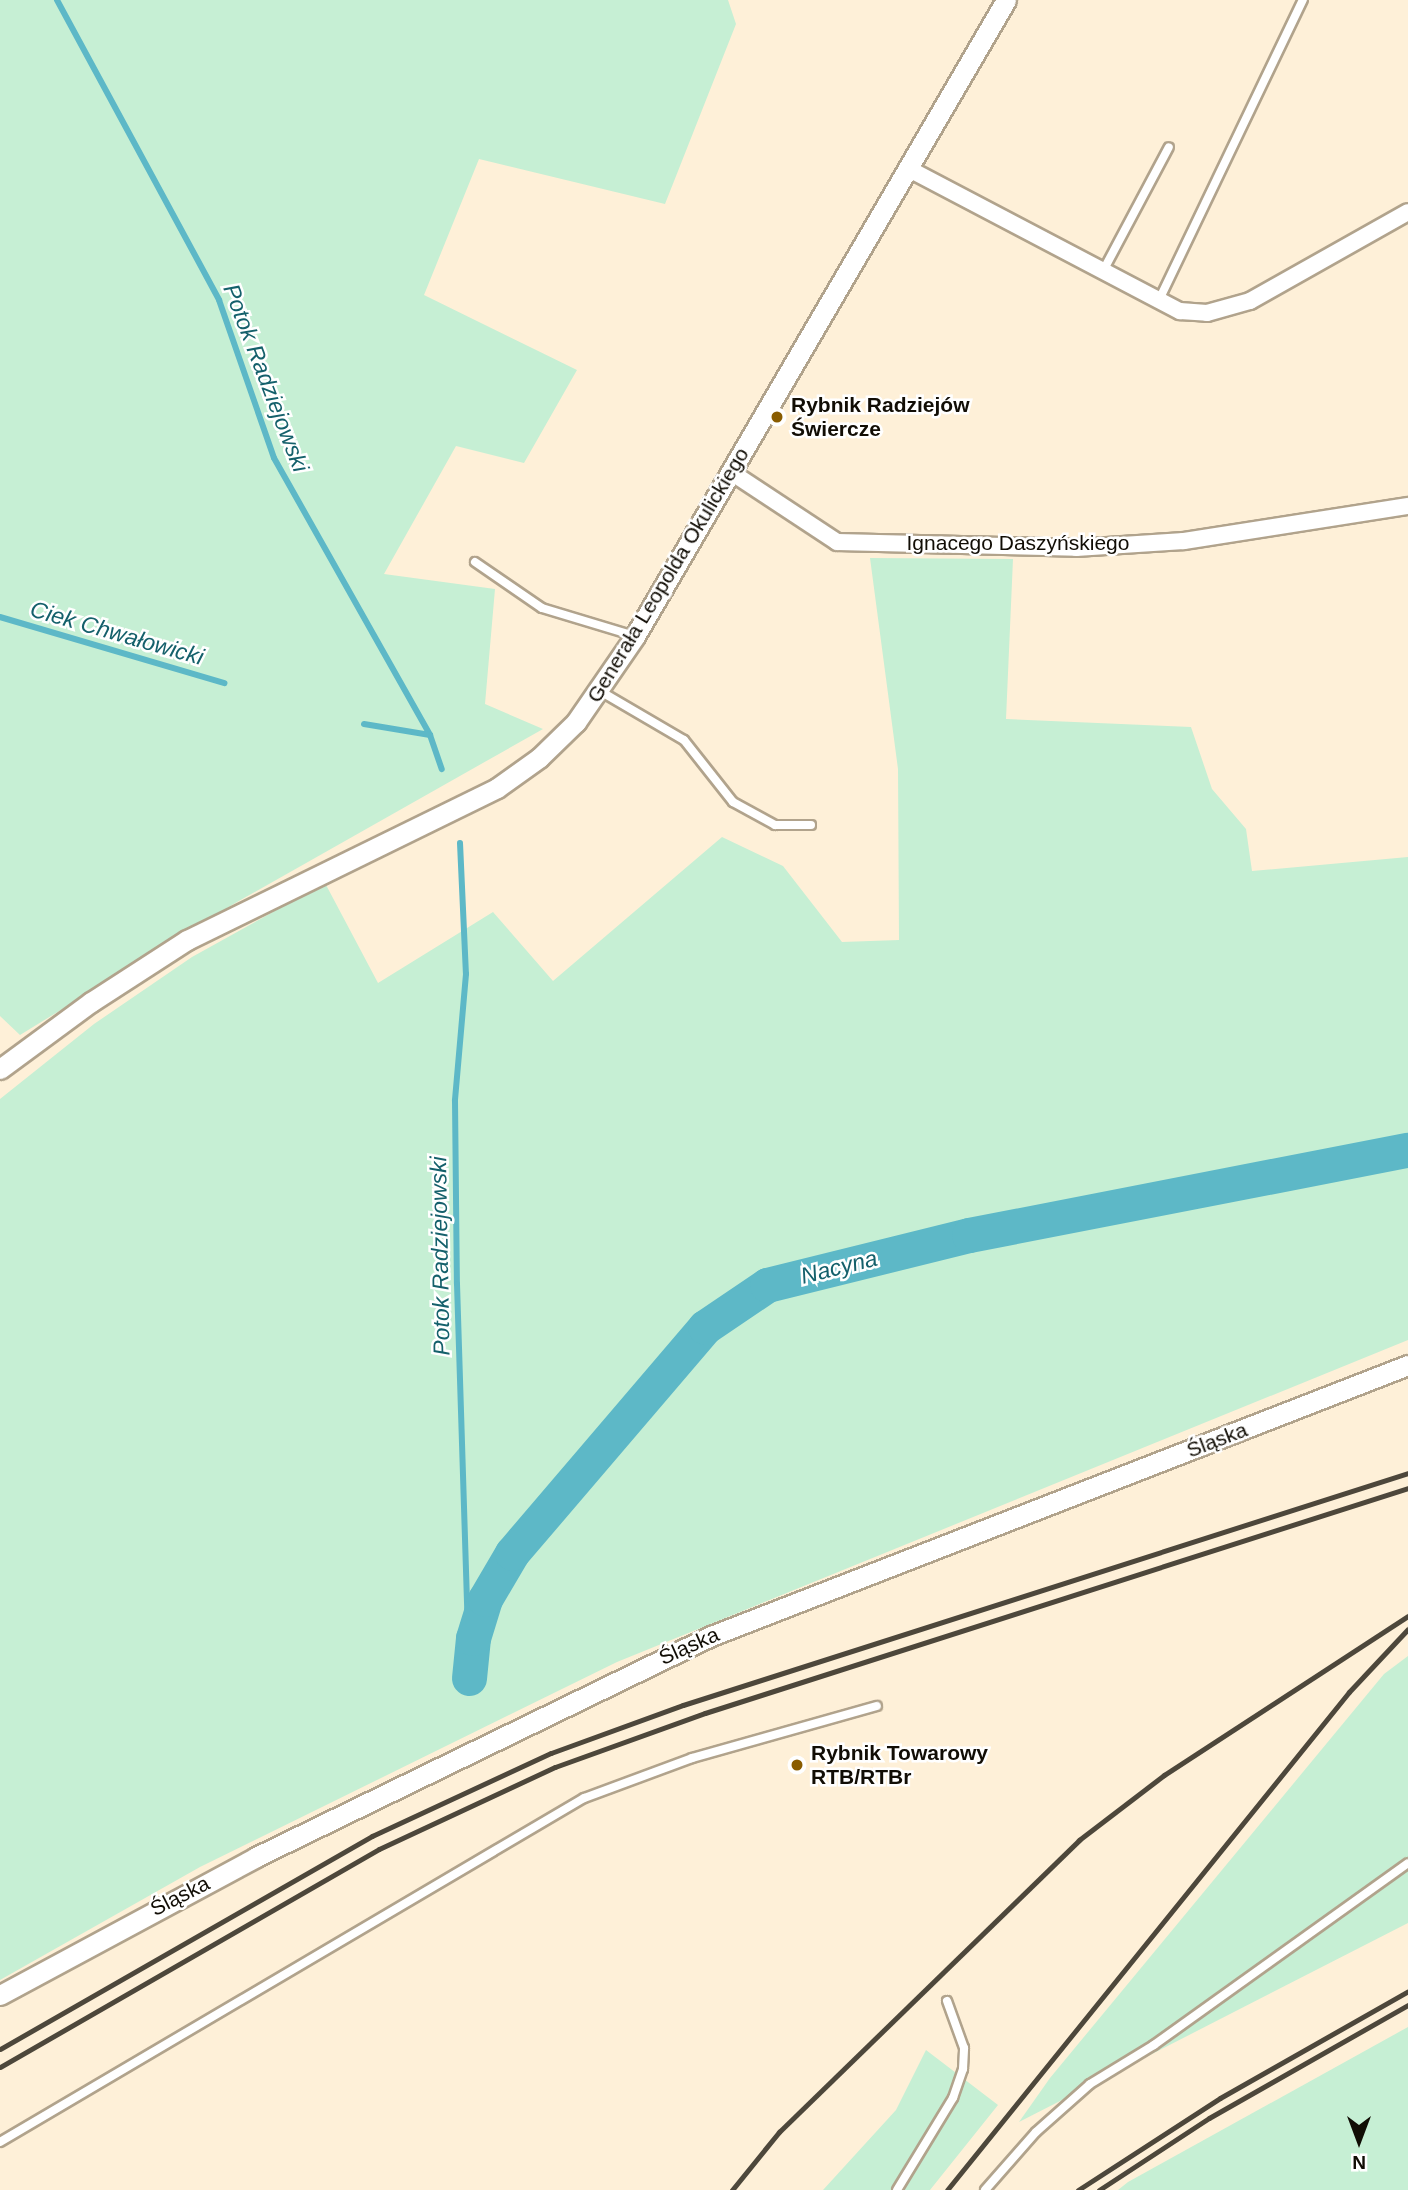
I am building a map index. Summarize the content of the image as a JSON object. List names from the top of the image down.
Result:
{
  "streets": {
    "street": ["Ignacego Daszyńskiego", "Generała Leopolda Okulickiego", "Śląska"]
  },
  "crossings": [
    ["Ignacego Daszyńskiego", "Generała Leopolda Okulickiego"]
  ],
  "water": ["Potok Radziejowski", "Ciek Chwałowicki", "Nacyna"],
  "places": ["Rybnik Radziejów Świercze", "Rybnik Towarowy RTB/RTBr"],
  "north": "bottom"
}
